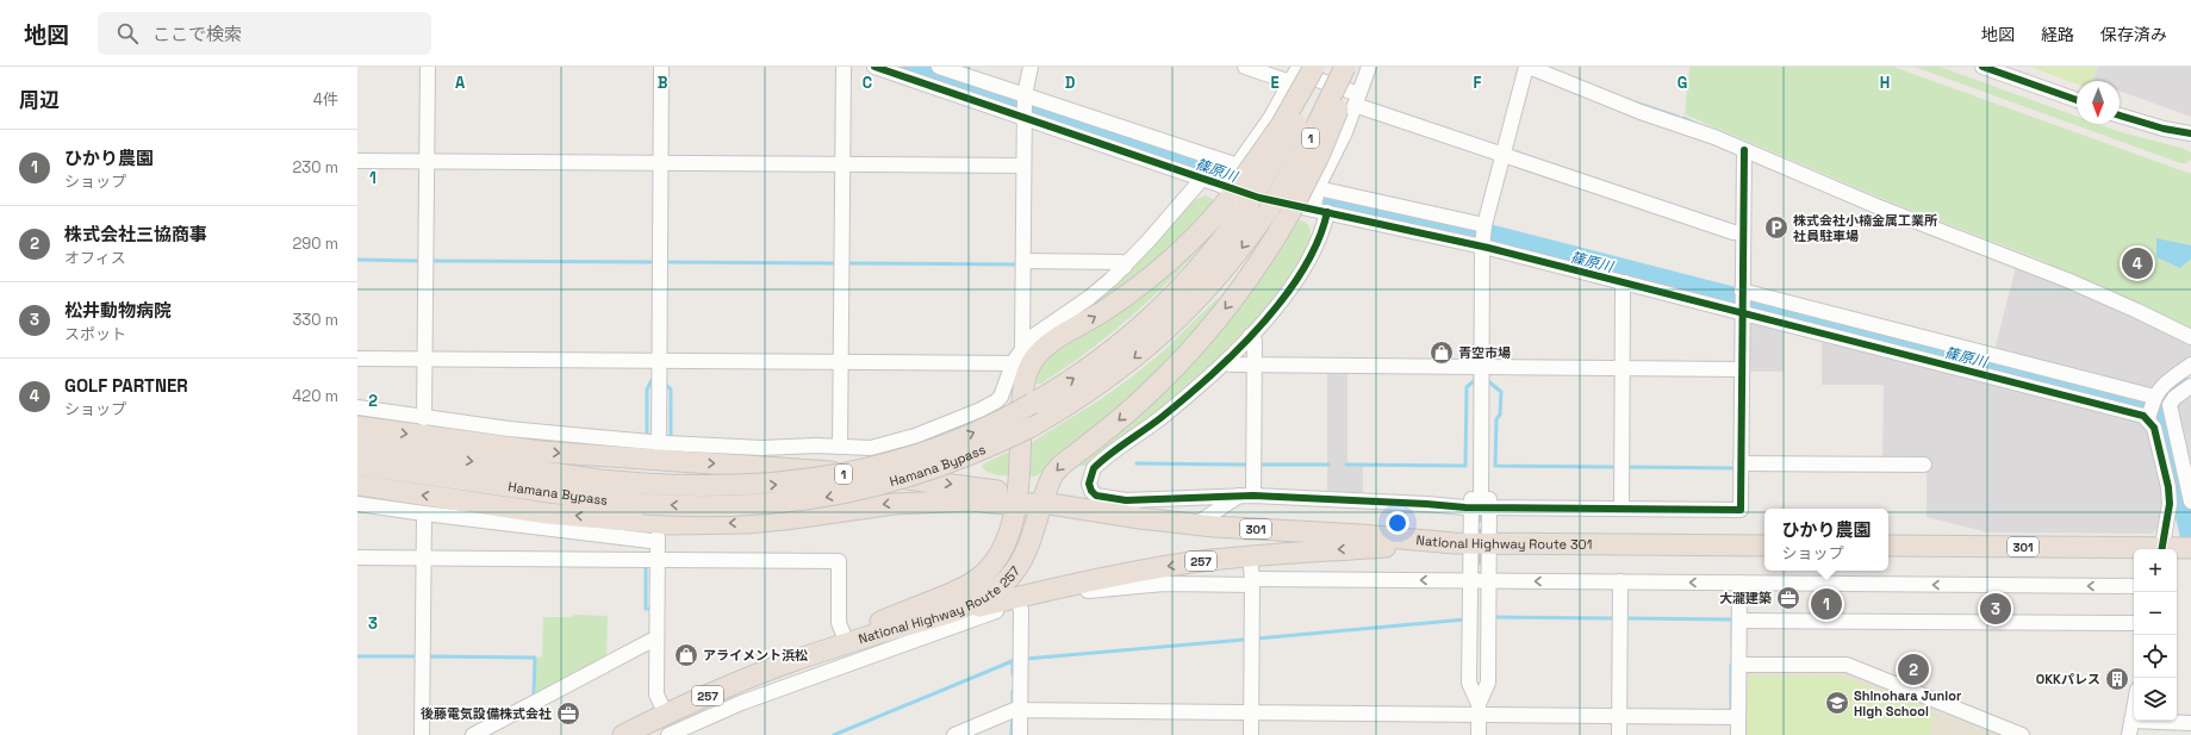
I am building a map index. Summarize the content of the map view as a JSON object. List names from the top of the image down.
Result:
{
  "streets": {
    "highway": [
      "1",
      "Hamana Bypass",
      "301",
      "National Highway Route 301",
      "257",
      "National Highway Route 257"
    ]
  },
  "crossings": [
    ["National Highway Route 301", "257"],
    ["National Highway Route 301", "National Highway Route 257"],
    ["257", "National Highway Route 257"]
  ],
  "water": ["篠原川"],
  "places": {
    "parking": ["株式会社小楠金属工業所 社員駐車場"],
    "shop": ["青空市場", "アライメント浜松"],
    "office": ["大瀧建築", "後藤電気設備株式会社"],
    "building": ["OKKパレス"],
    "school or university": ["Shinohara Junior High School"]
  },
  "north": "bottom",
  "page": {
    "header": "地図",
    "search": "ここで検索",
    "nav": ["地図", "経路", "保存済み"],
    "heading": ["周辺", "4件"],
    "list": [
      {
        "mark": "1",
        "name": "ひかり農園",
        "note": "ショップ",
        "value": "230 m"
      },
      {
        "mark": "2",
        "name": "株式会社三協商事",
        "note": "オフィス",
        "value": "290 m"
      },
      {
        "mark": "3",
        "name": "松井動物病院",
        "note": "スポット",
        "value": "330 m"
      },
      {
        "mark": "4",
        "name": "GOLF PARTNER",
        "note": "ショップ",
        "value": "420 m"
      }
    ],
    "pins": [
      "4",
      "1",
      "3",
      "2"
    ],
    "popup": ["ひかり農園", "ショップ"],
    "map_buttons": ["+", "−"]
  },
  "grid": {
    "columns": [
      "A",
      "B",
      "C",
      "D",
      "E",
      "F",
      "G",
      "H"
    ],
    "rows": ["1", "2", "3"]
  }
}
